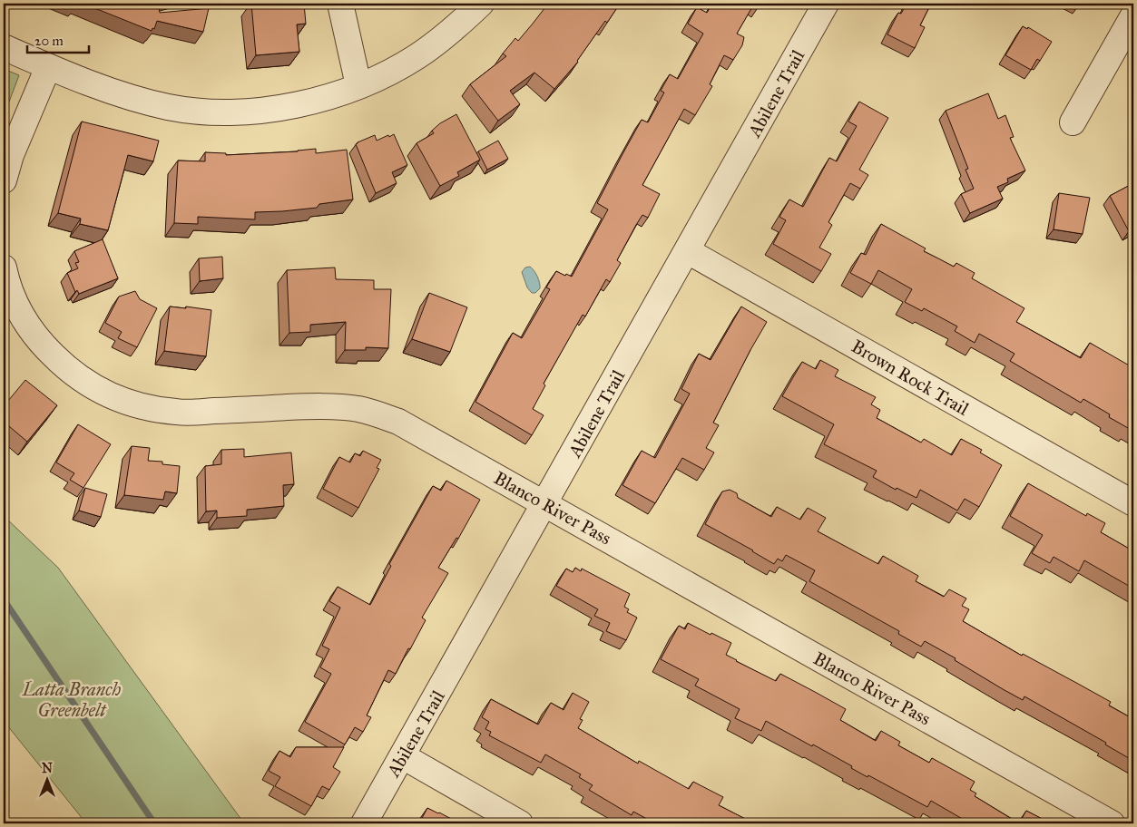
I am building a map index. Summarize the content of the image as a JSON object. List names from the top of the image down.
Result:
{
  "streets": {
    "street": ["Abilene Trail", "Brown Rock Trail", "Blanco River Pass"]
  },
  "crossings": [
    ["Abilene Trail", "Brown Rock Trail"],
    ["Abilene Trail", "Blanco River Pass"]
  ],
  "parks": ["Latta Branch Greenbelt"],
  "scale_bar": "20 m",
  "north": "top"
}
